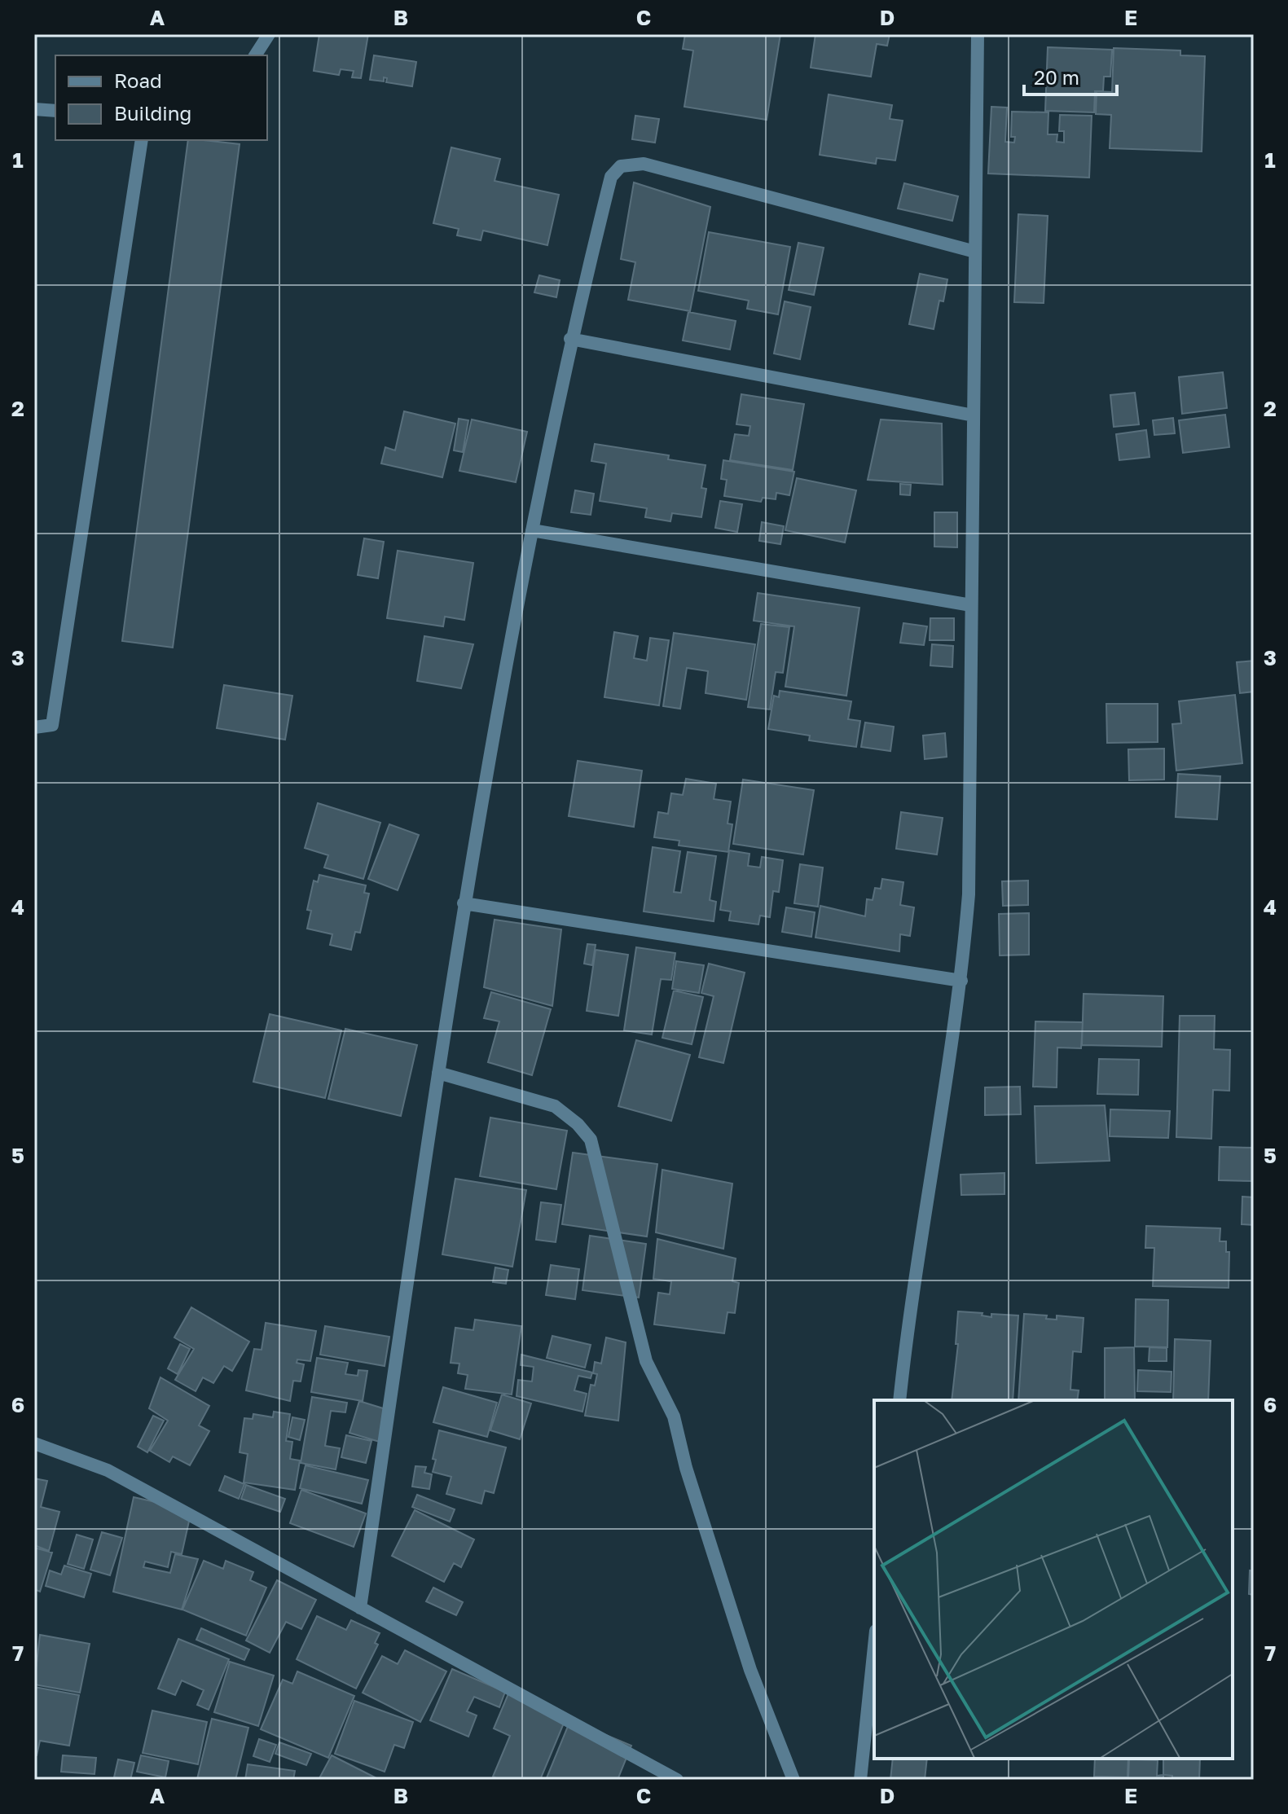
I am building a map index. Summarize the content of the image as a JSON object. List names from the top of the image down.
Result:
{
  "legend": ["Road", "Building"],
  "scale_bar": "20 m",
  "grid": {
    "columns": [
      "A",
      "B",
      "C",
      "D",
      "E"
    ],
    "rows": [
      "1",
      "2",
      "3",
      "4",
      "5",
      "6",
      "7"
    ]
  }
}
